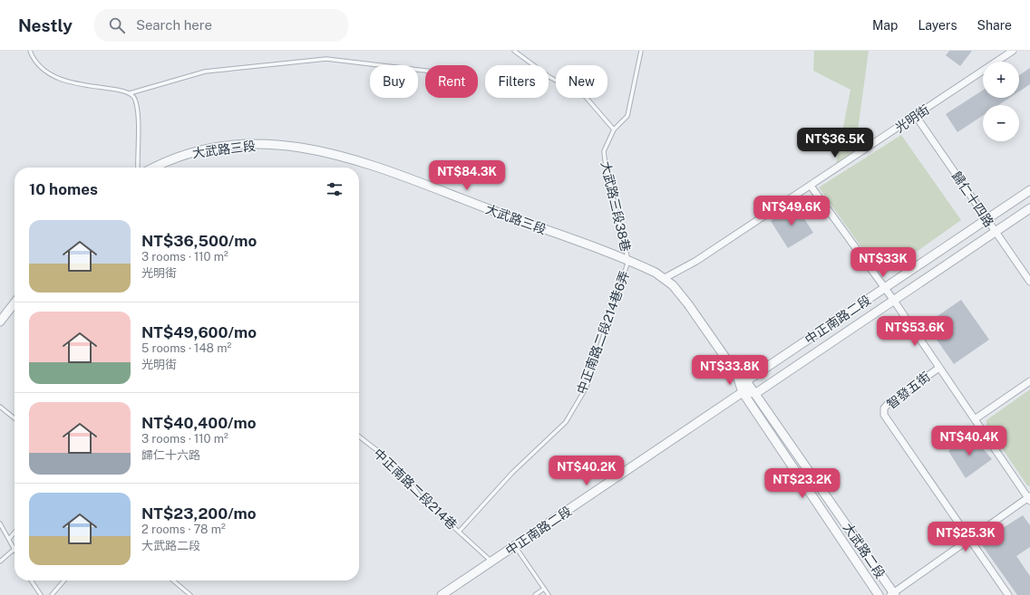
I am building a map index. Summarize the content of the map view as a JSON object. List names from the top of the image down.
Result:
{
  "streets": {
    "street": [
      "光明街",
      "大武路三段",
      "歸仁十四路",
      "中正南路二段",
      "智發五街",
      "大武路二段"
    ],
    "lane": ["大武路三段38巷", "中正南路二段214巷6弄", "中正南路二段214巷"]
  },
  "crossings": [
    ["光明街", "大武路三段"],
    ["光明街", "歸仁十四路"],
    ["大武路三段", "大武路三段38巷"],
    ["大武路三段", "中正南路二段"],
    ["大武路三段", "中正南路二段214巷6弄"],
    ["大武路三段", "大武路二段"],
    ["歸仁十四路", "中正南路二段"],
    ["大武路三段38巷", "中正南路二段214巷6弄"],
    ["中正南路二段", "中正南路二段214巷"],
    ["中正南路二段", "大武路二段"],
    ["中正南路二段214巷6弄", "中正南路二段214巷"]
  ],
  "page": {
    "header": "Nestly",
    "search": "Search here",
    "nav": ["Map", "Layers", "Share"],
    "map_buttons": ["+", "−"],
    "chip": [
      "Buy",
      "Rent",
      "Filters",
      "New"
    ],
    "price": [
      "NT$36.5K",
      "NT$84.3K",
      "NT$49.6K",
      "NT$33K",
      "NT$53.6K",
      "NT$33.8K",
      "NT$40.4K",
      "NT$40.2K",
      "NT$23.2K",
      "NT$25.3K"
    ],
    "heading": "10 homes",
    "list": [
      {
        "name": "NT$36,500/mo",
        "note": "3 rooms · 110 m² · 光明街"
      },
      {
        "name": "NT$49,600/mo",
        "note": "5 rooms · 148 m² · 光明街"
      },
      {
        "name": "NT$40,400/mo",
        "note": "3 rooms · 110 m² · 歸仁十六路"
      },
      {
        "name": "NT$23,200/mo",
        "note": "2 rooms · 78 m² · 大武路二段"
      }
    ]
  }
}
